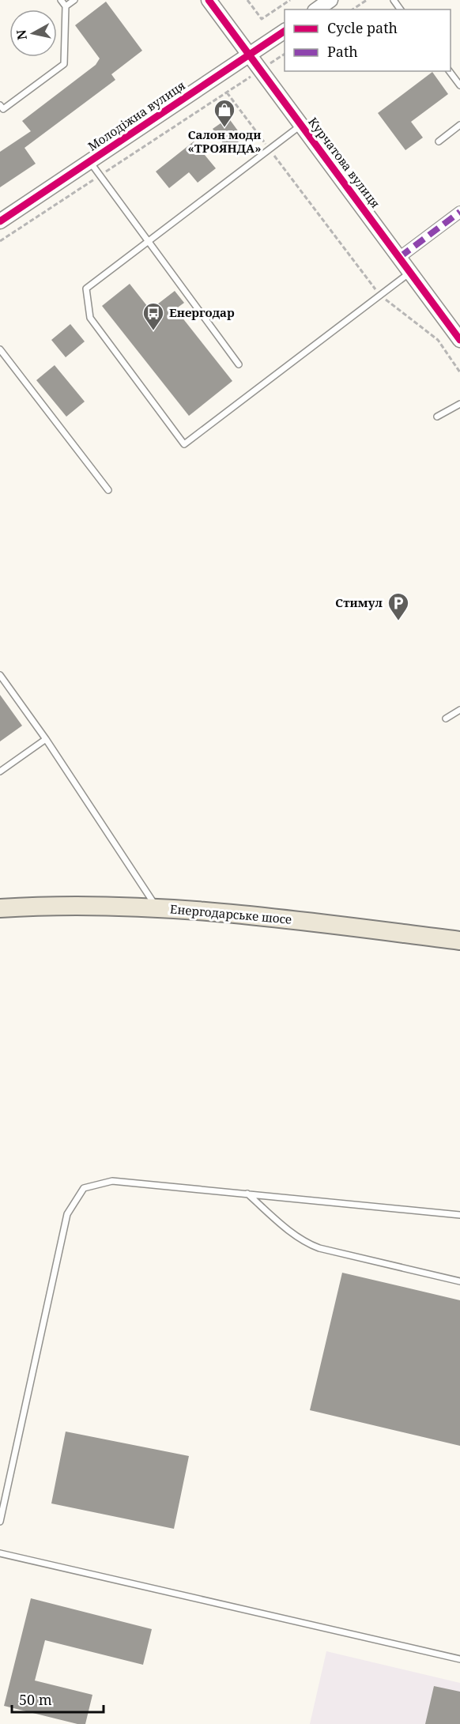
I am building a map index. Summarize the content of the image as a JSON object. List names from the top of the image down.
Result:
{
  "streets": {
    "main road": ["Енергодарське шосе"],
    "street": ["Молодіжна вулиця", "Курчатова вулиця"]
  },
  "crossings": [
    ["Молодіжна вулиця", "Курчатова вулиця"]
  ],
  "places": {
    "shop": ["Салон моди «ТРОЯНДА»"],
    "bus stop": ["Енергодар"],
    "parking": ["Стимул"]
  },
  "legend": ["Cycle path", "Path"],
  "scale_bar": "50 m",
  "north": "left"
}
